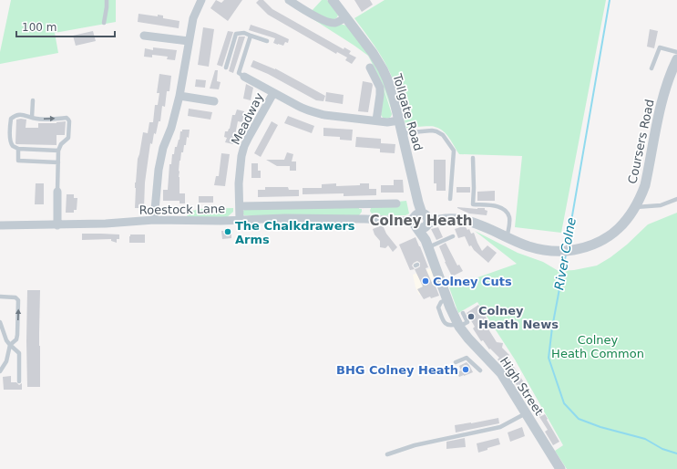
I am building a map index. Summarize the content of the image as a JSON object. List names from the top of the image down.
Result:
{
  "streets": {
    "street": [
      "Tollgate Road",
      "Meadway",
      "Coursers Road",
      "Roestock Lane",
      "High Street"
    ]
  },
  "crossings": [
    ["Tollgate Road", "Meadway"],
    ["Tollgate Road", "Coursers Road"],
    ["Tollgate Road", "Roestock Lane"],
    ["Tollgate Road", "High Street"],
    ["Meadway", "Roestock Lane"],
    ["Coursers Road", "Roestock Lane"],
    ["Coursers Road", "High Street"],
    ["Roestock Lane", "High Street"]
  ],
  "districts": ["Colney Heath"],
  "water": ["River Colne"],
  "parks": ["Colney Heath Common"],
  "places": [
    "The Chalkdrawers Arms",
    "Colney Cuts",
    "Colney Heath News",
    "BHG Colney Heath"
  ],
  "scale_bar": "100 m"
}
